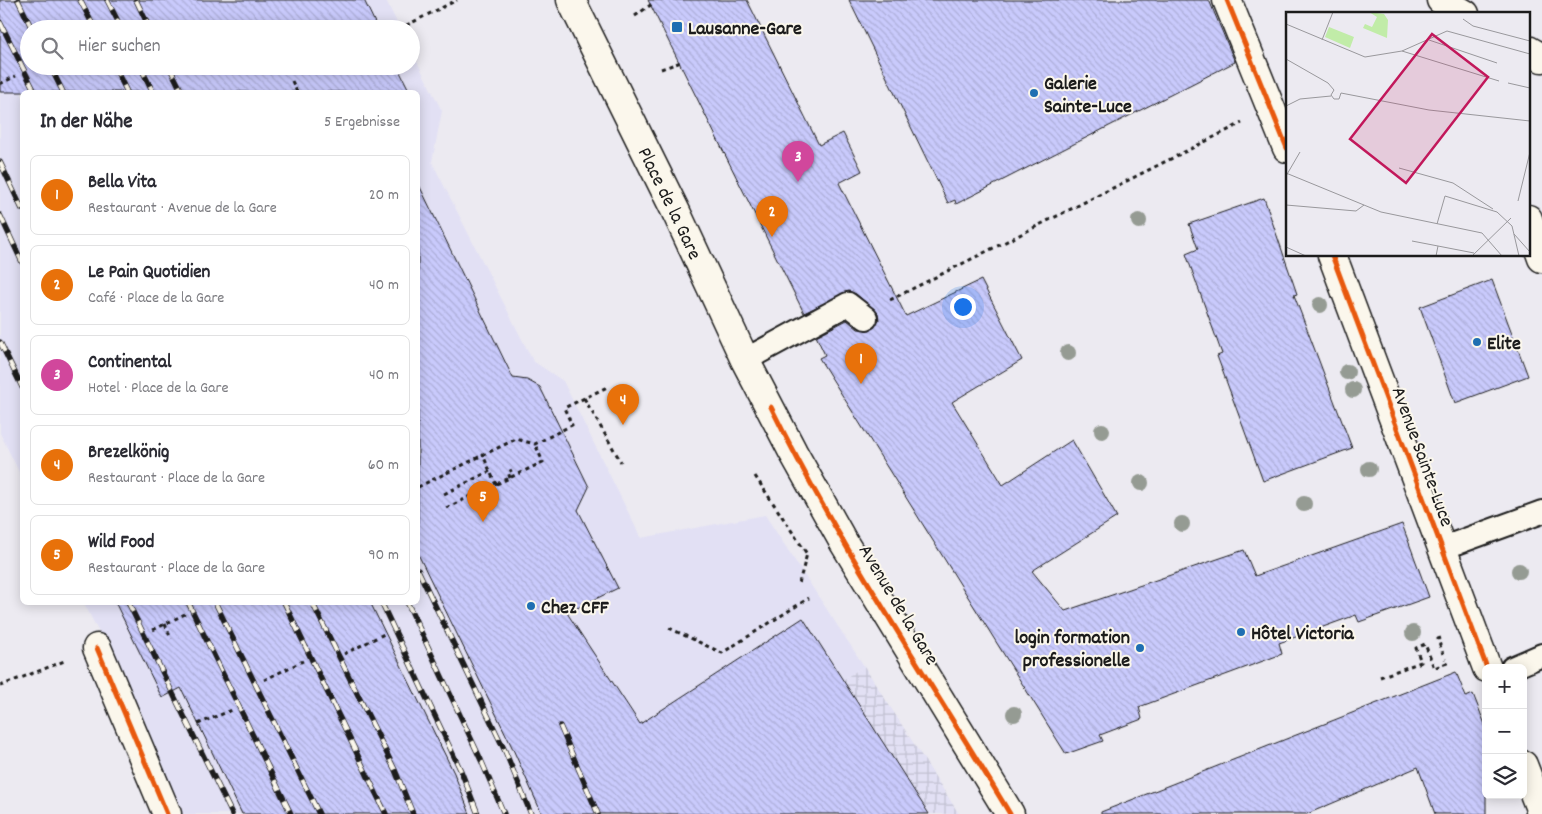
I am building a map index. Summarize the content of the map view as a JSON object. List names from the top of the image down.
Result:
{
  "streets": {
    "main road": ["Place de la Gare", "Avenue Sainte-Luce", "Avenue de la Gare"]
  },
  "crossings": [
    ["Place de la Gare", "Avenue de la Gare"]
  ],
  "places": {
    "transit": ["Lausanne-Gare"],
    "other": [
      "Galerie Sainte-Luce",
      "Elite",
      "Chez CFF",
      "Hôtel Victoria",
      "login formation professionelle"
    ]
  },
  "page": {
    "search": "Hier suchen",
    "heading": ["In der Nähe", "5 Ergebnisse"],
    "pins": [
      "3",
      "2",
      "1",
      "4",
      "5"
    ],
    "list": [
      {
        "mark": "1",
        "name": "Bella Vita",
        "note": "Restaurant · Avenue de la Gare",
        "value": "20 m"
      },
      {
        "mark": "2",
        "name": "Le Pain Quotidien",
        "note": "Café · Place de la Gare",
        "value": "40 m"
      },
      {
        "mark": "3",
        "name": "Continental",
        "note": "Hotel · Place de la Gare",
        "value": "40 m"
      },
      {
        "mark": "4",
        "name": "Brezelkönig",
        "note": "Restaurant · Place de la Gare",
        "value": "60 m"
      },
      {
        "mark": "5",
        "name": "Wild Food",
        "note": "Restaurant · Place de la Gare",
        "value": "90 m"
      }
    ],
    "map_buttons": ["+", "−"]
  }
}
